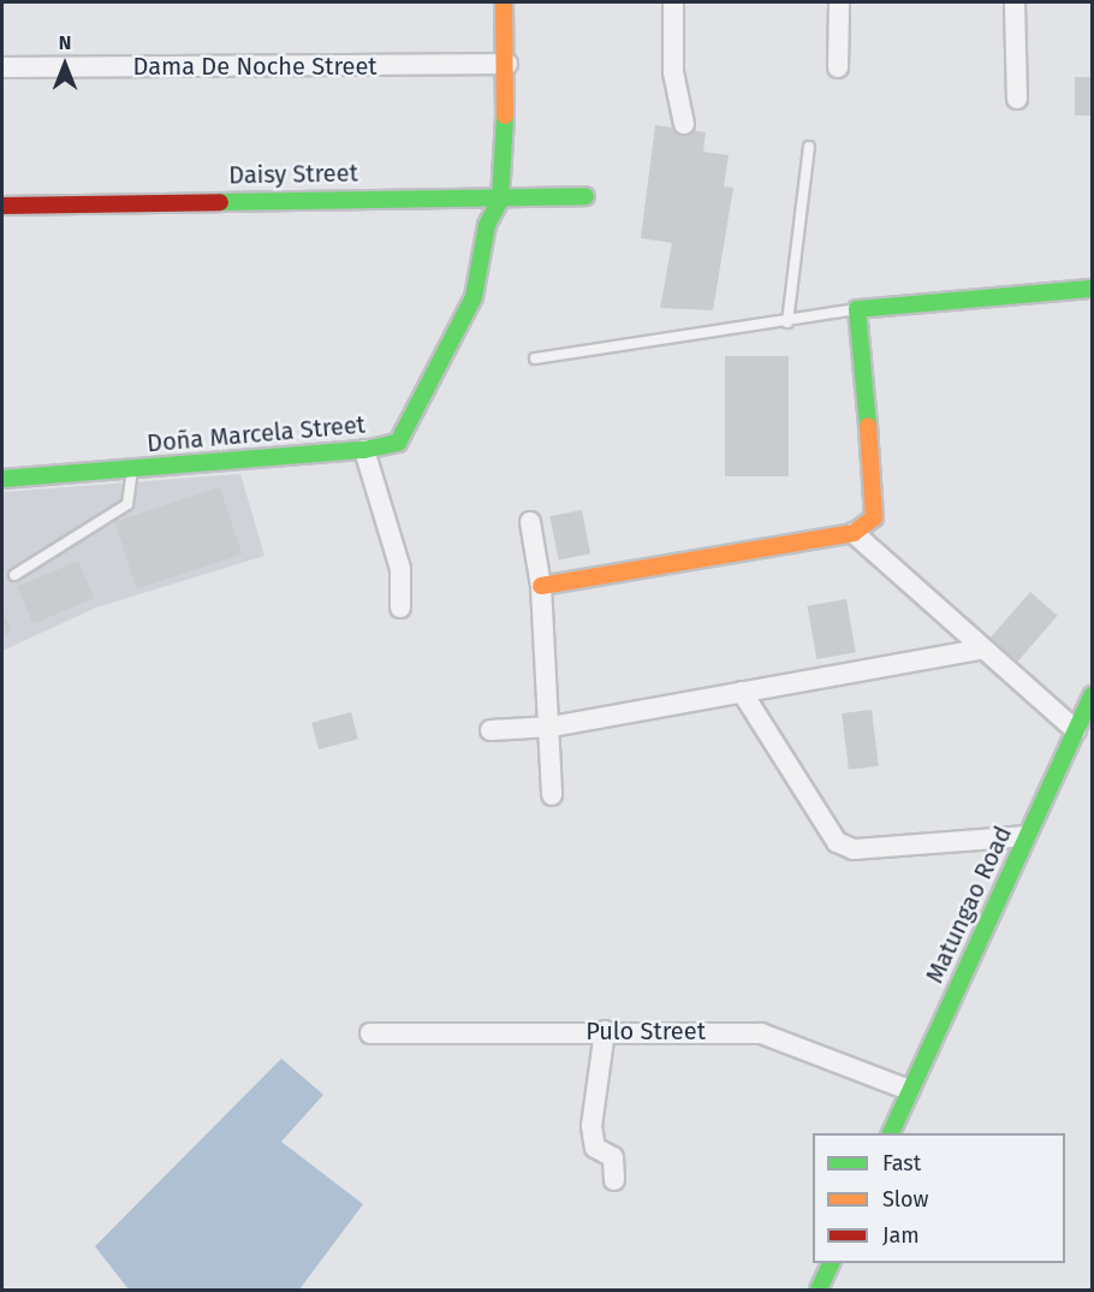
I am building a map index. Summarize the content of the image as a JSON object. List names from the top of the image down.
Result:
{
  "streets": {
    "street": [
      "Dama De Noche Street",
      "Daisy Street",
      "Doña Marcela Street",
      "Matungao Road",
      "Pulo Street"
    ]
  },
  "crossings": [
    ["Dama De Noche Street", "Doña Marcela Street"],
    ["Daisy Street", "Doña Marcela Street"],
    ["Matungao Road", "Pulo Street"]
  ],
  "legend": ["Fast", "Slow", "Jam"],
  "north": "top"
}
